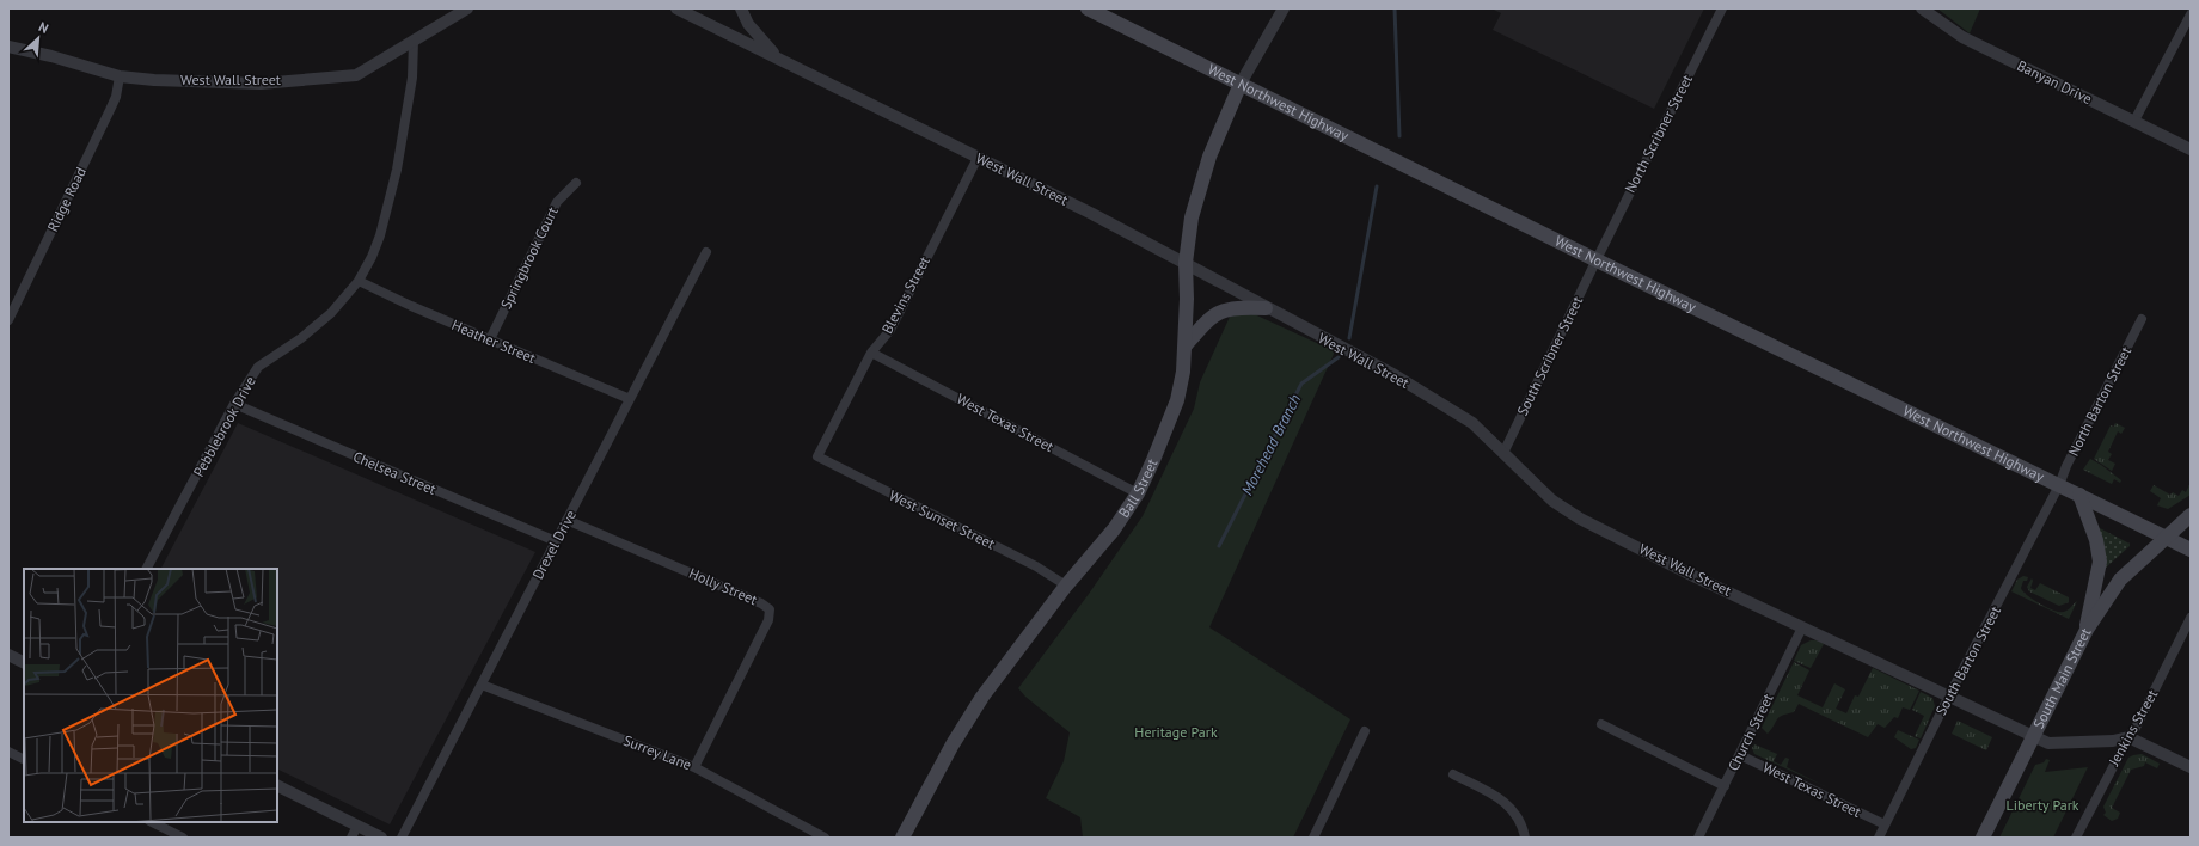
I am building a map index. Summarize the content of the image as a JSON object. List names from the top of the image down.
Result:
{
  "streets": {
    "main road": ["West Northwest Highway", "Ball Street", "South Main Street"],
    "street": [
      "West Wall Street",
      "Banyan Drive",
      "North Scribner Street",
      "Ridge Road",
      "Springbrook Court",
      "Blevins Street",
      "Heather Street",
      "South Scribner Street",
      "North Barton Street",
      "West Texas Street",
      "Pebblebrook Drive",
      "Chelsea Street",
      "West Sunset Street",
      "Drexel Drive",
      "Holly Street",
      "South Barton Street",
      "Jenkins Street",
      "Church Street",
      "Surrey Lane"
    ]
  },
  "crossings": [
    ["West Wall Street", "Ridge Road"],
    ["West Wall Street", "Blevins Street"],
    ["West Wall Street", "South Scribner Street"],
    ["West Wall Street", "Pebblebrook Drive"],
    ["West Wall Street", "Ball Street"],
    ["West Wall Street", "South Barton Street"],
    ["West Wall Street", "South Main Street"],
    ["West Wall Street", "Jenkins Street"],
    ["West Wall Street", "Church Street"],
    ["West Northwest Highway", "North Scribner Street"],
    ["West Northwest Highway", "South Scribner Street"],
    ["West Northwest Highway", "North Barton Street"],
    ["West Northwest Highway", "Ball Street"],
    ["West Northwest Highway", "South Barton Street"],
    ["West Northwest Highway", "South Main Street"],
    ["North Scribner Street", "South Scribner Street"],
    ["Springbrook Court", "Heather Street"],
    ["Blevins Street", "West Texas Street"],
    ["Blevins Street", "West Sunset Street"],
    ["Heather Street", "Pebblebrook Drive"],
    ["Heather Street", "Drexel Drive"],
    ["North Barton Street", "South Barton Street"],
    ["West Texas Street", "Ball Street"],
    ["West Texas Street", "South Barton Street"],
    ["West Texas Street", "Church Street"],
    ["Pebblebrook Drive", "Chelsea Street"],
    ["Chelsea Street", "Drexel Drive"],
    ["Ball Street", "West Sunset Street"],
    ["Drexel Drive", "Holly Street"],
    ["Drexel Drive", "Surrey Lane"],
    ["Holly Street", "Surrey Lane"]
  ],
  "water": ["Morehead Branch"],
  "parks": ["Heritage Park", "Liberty Park"],
  "north": "top right"
}
